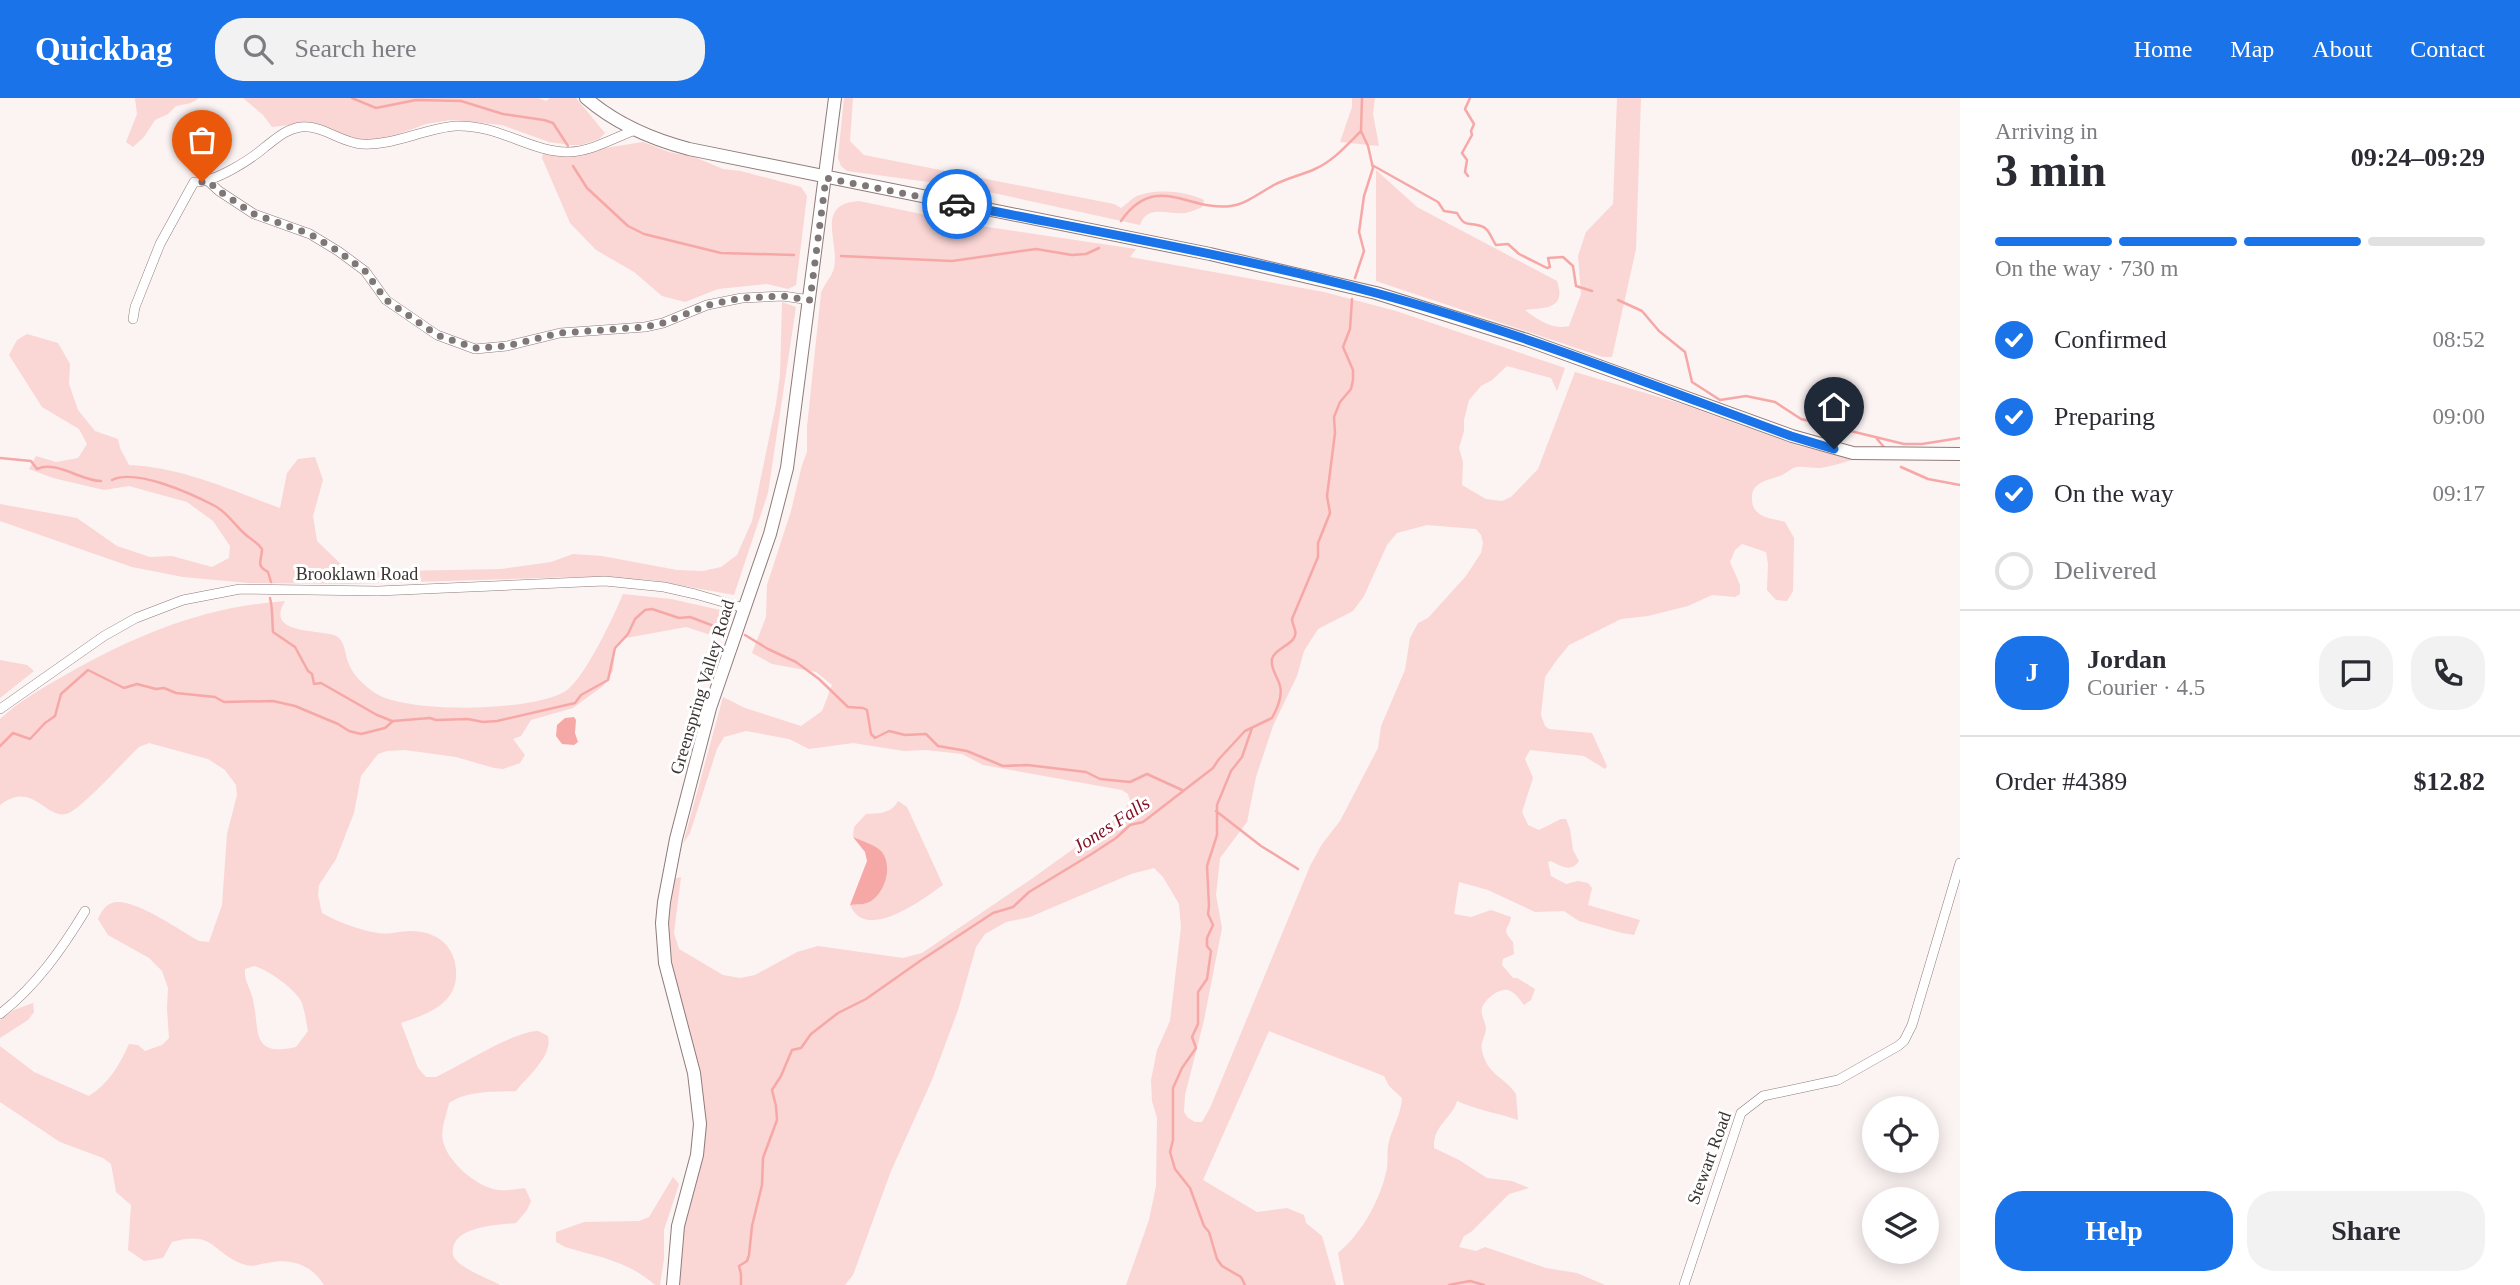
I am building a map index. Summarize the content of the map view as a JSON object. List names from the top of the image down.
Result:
{
  "streets": {
    "main road": ["Greenspring Valley Road"],
    "street": ["Brooklawn Road", "Stewart Road"]
  },
  "crossings": [
    ["Brooklawn Road", "Greenspring Valley Road"]
  ],
  "water": ["Jones Falls"],
  "page": {
    "header": "Quickbag",
    "search": "Search here",
    "nav": [
      "Home",
      "Map",
      "About",
      "Contact"
    ],
    "heading": ["3 min", "Arriving in", "09:24–09:29"],
    "panel": [
      "Jordan",
      "Courier · 4.5",
      "Order #4389",
      "$12.82"
    ],
    "bar": "On the way · 730 m",
    "list": [
      ["Confirmed", "08:52"],
      ["Preparing", "09:00"],
      ["On the way", "09:17"],
      "Delivered"
    ],
    "round": "J",
    "buttons": ["Help", "Share"]
  }
}
